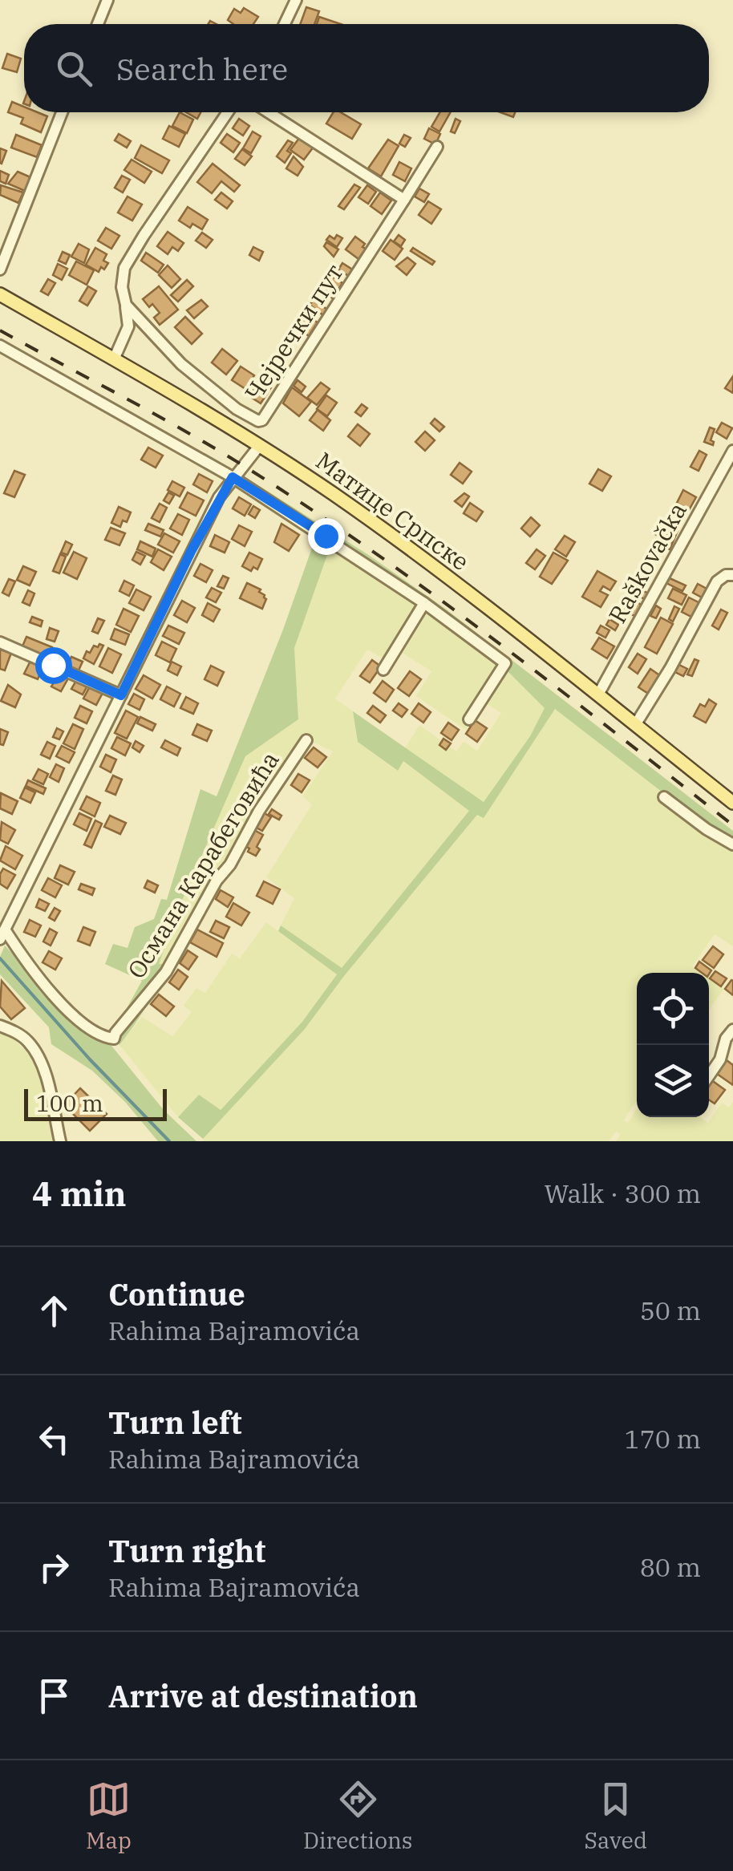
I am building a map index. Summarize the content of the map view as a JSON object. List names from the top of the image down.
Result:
{
  "streets": {
    "main road": ["Матице Српске"],
    "street": ["Чејречки пут", "Raškovačka", "Османа Карабеговића"]
  },
  "crossings": [
    ["Матице Српске", "Raškovačka"]
  ],
  "scale_bar": "100 m",
  "page": {
    "search": "Search here",
    "scale": "100 m",
    "heading": ["4 min", "Walk · 300 m"],
    "list": [
      ["Continue", "Rahima Bajramovića", "50 m"],
      ["Turn left", "Rahima Bajramovića", "170 m"],
      ["Turn right", "Rahima Bajramovića", "80 m"],
      "Arrive at destination"
    ],
    "nav": ["Map", "Directions", "Saved"]
  }
}
